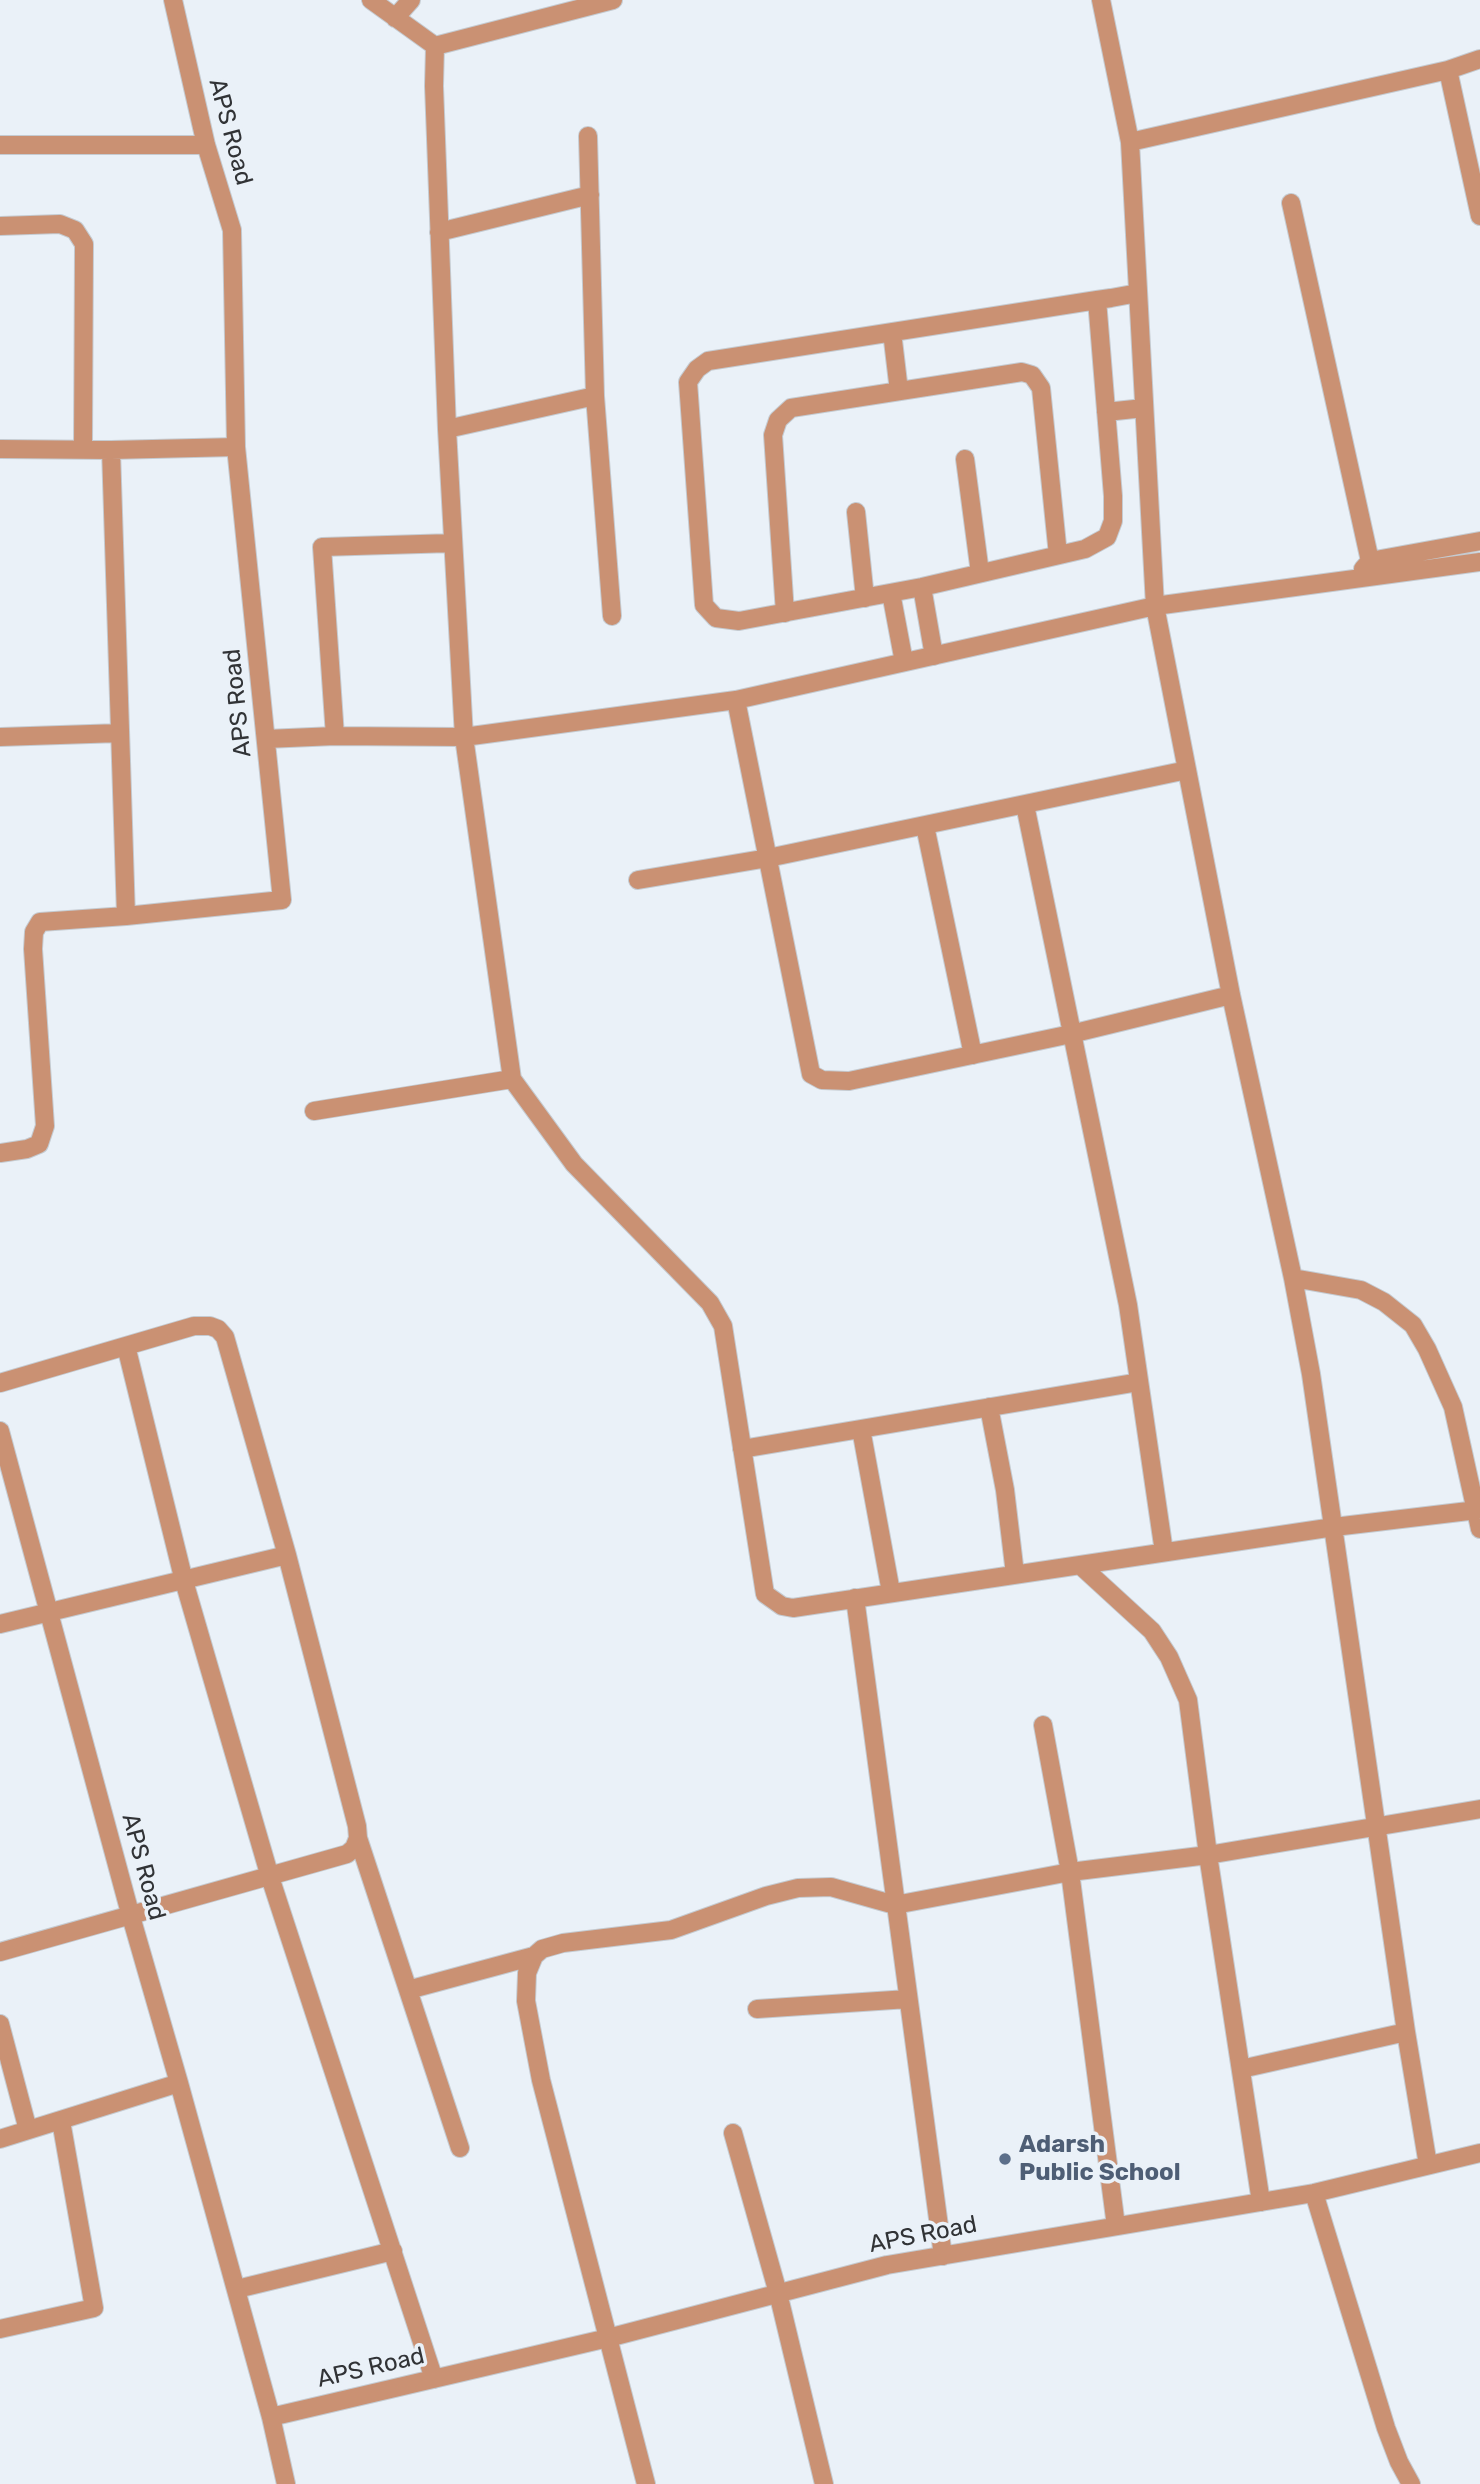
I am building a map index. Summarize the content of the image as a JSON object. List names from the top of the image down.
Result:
{
  "streets": {
    "street": ["APS Road"]
  },
  "places": ["Adarsh Public School"]
}
